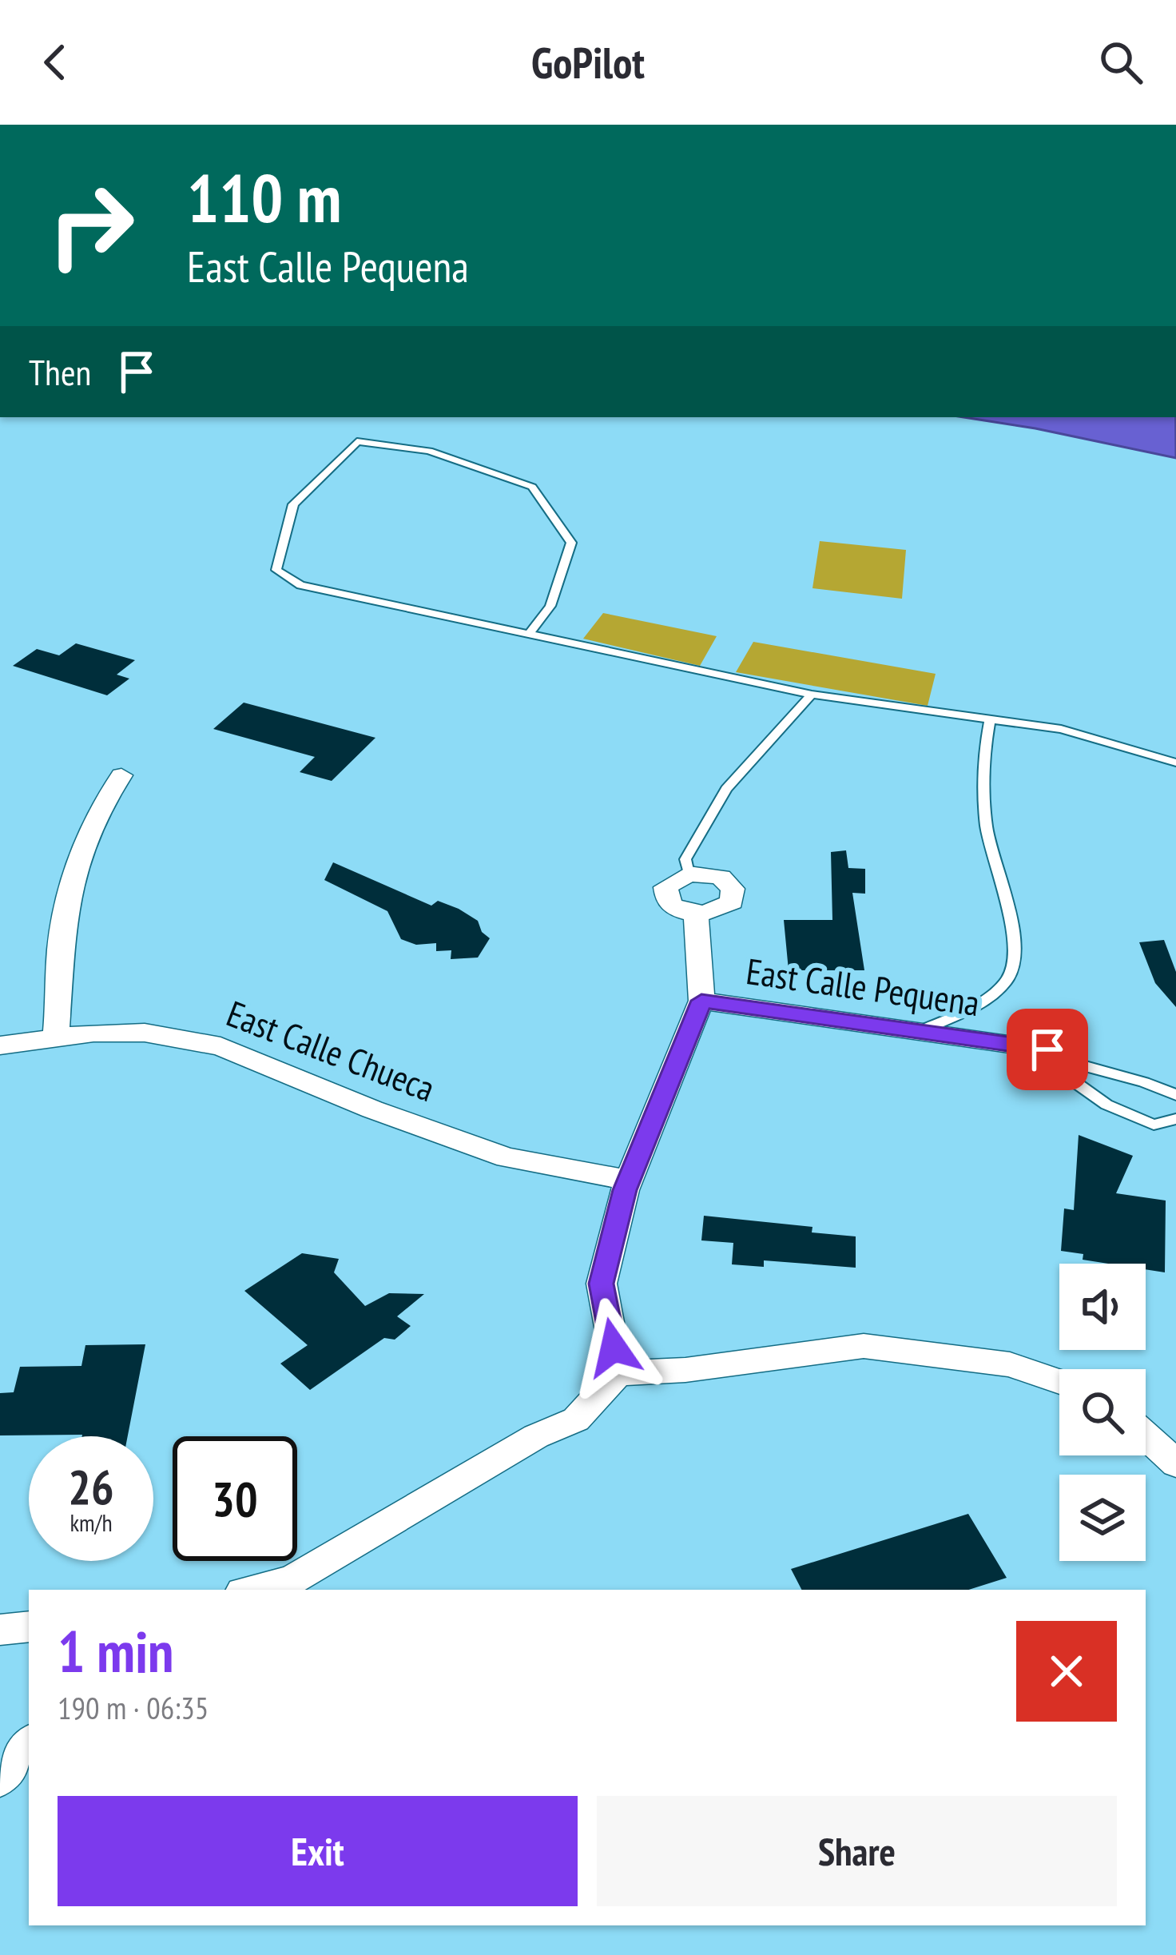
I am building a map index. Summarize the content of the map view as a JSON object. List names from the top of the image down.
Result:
{
  "streets": {
    "street": ["East Calle Pequena", "East Calle Chueca"]
  },
  "page": {
    "header": "GoPilot",
    "turn": ["110 m", "East Calle Pequena"],
    "then": "Then",
    "speed": "26 km/h",
    "limit": "30",
    "heading": ["1 min", "190 m · 06:35"],
    "buttons": ["Exit", "Share"]
  }
}
